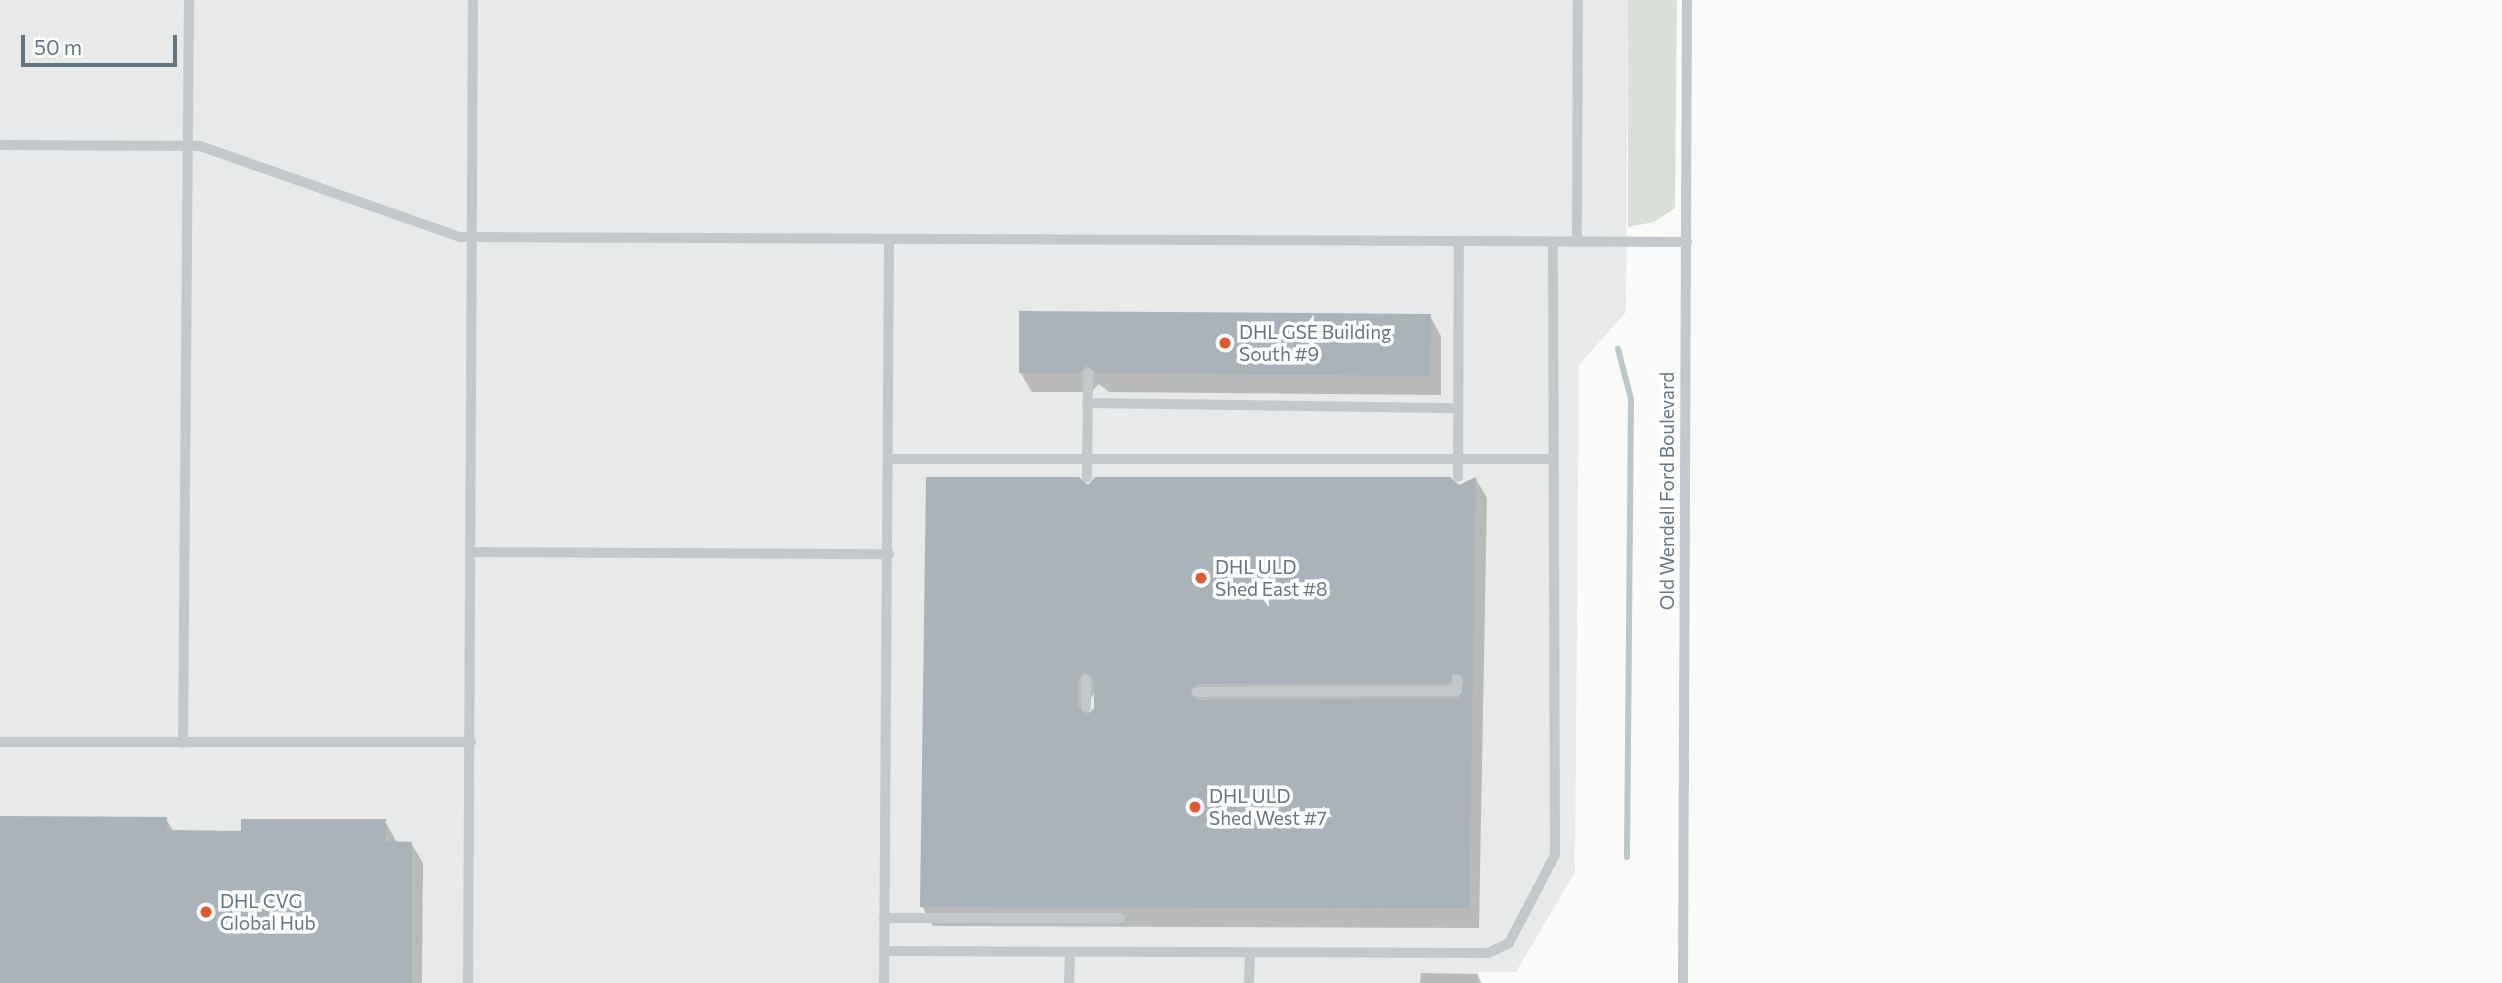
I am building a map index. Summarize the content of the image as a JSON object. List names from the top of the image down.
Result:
{
  "streets": {
    "lane": ["Old Wendell Ford Boulevard"]
  },
  "places": [
    "DHL GSE Building South #9",
    "DHL ULD Shed East #8",
    "DHL ULD Shed West #7",
    "DHL CVG Global Hub"
  ],
  "scale_bar": "50 m"
}
